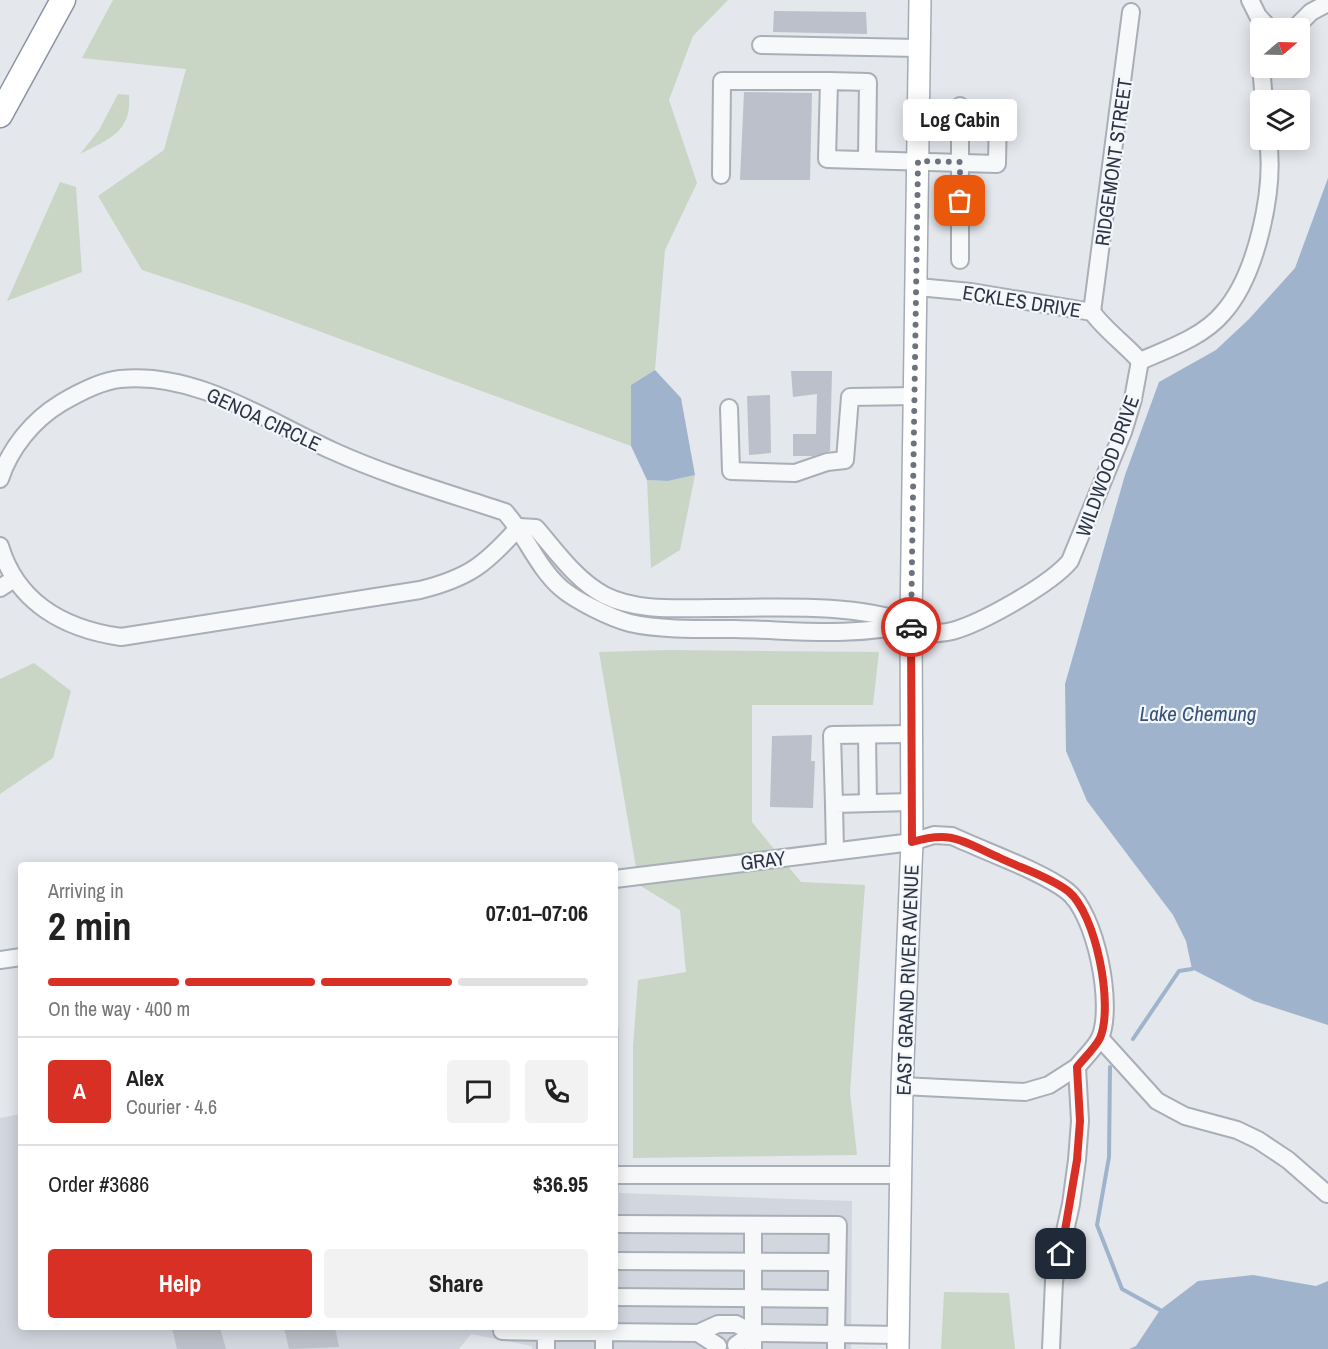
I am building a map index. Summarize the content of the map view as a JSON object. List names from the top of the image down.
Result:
{
  "streets": {
    "main road": ["EAST GRAND RIVER AVENUE"],
    "street": [
      "RIDGEMONT STREET",
      "ECKLES DRIVE",
      "GENOA CIRCLE",
      "WILDWOOD DRIVE",
      "GRAY"
    ]
  },
  "crossings": [
    ["RIDGEMONT STREET", "ECKLES DRIVE"],
    ["ECKLES DRIVE", "WILDWOOD DRIVE"],
    ["ECKLES DRIVE", "EAST GRAND RIVER AVENUE"],
    ["GENOA CIRCLE", "WILDWOOD DRIVE"],
    ["GENOA CIRCLE", "EAST GRAND RIVER AVENUE"],
    ["WILDWOOD DRIVE", "EAST GRAND RIVER AVENUE"],
    ["GRAY", "EAST GRAND RIVER AVENUE"]
  ],
  "water": ["Lake Chemung"],
  "places": ["Log Cabin"],
  "north": "right",
  "page": {
    "bubble": "Log Cabin",
    "heading": ["2 min", "Arriving in", "07:01–07:06"],
    "panel": [
      "Alex",
      "Courier · 4.6",
      "Order #3686",
      "$36.95"
    ],
    "bar": "On the way · 400 m",
    "round": "A",
    "buttons": ["Help", "Share"]
  }
}
